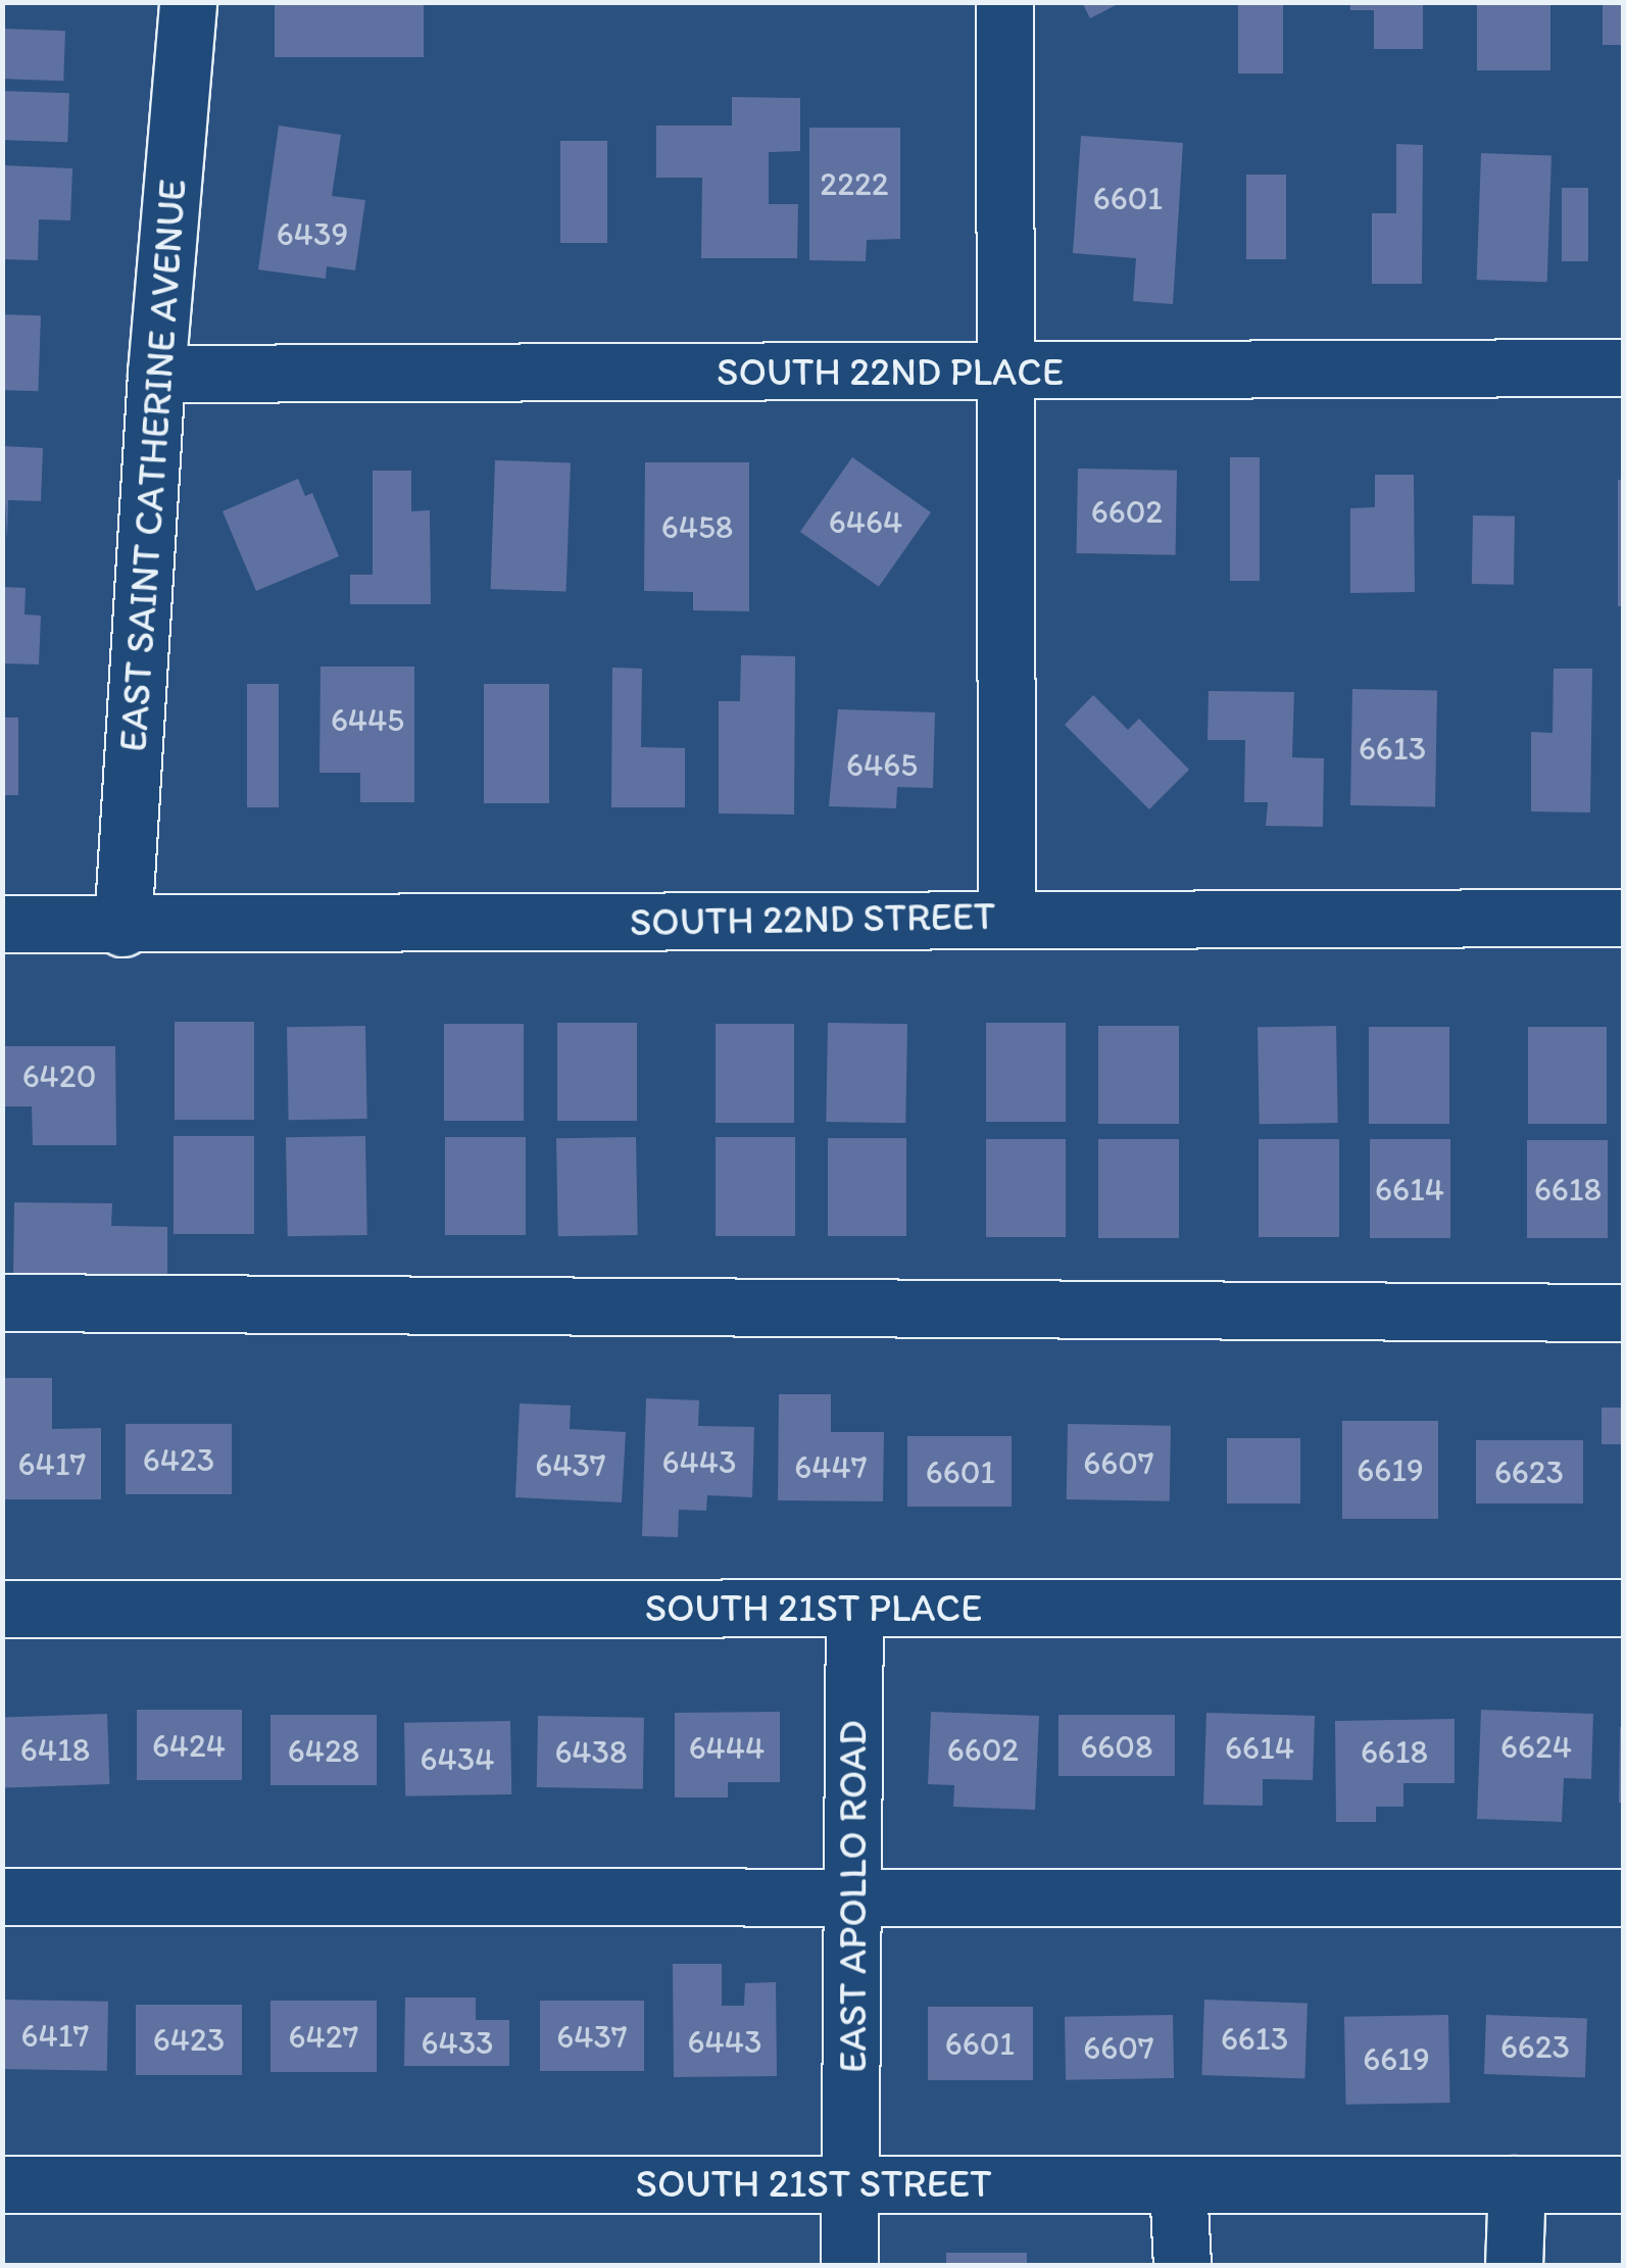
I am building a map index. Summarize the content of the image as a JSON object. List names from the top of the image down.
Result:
{
  "streets": {
    "street": [
      "SOUTH 22ND PLACE",
      "EAST SAINT CATHERINE AVENUE",
      "SOUTH 22ND STREET",
      "SOUTH 21ST PLACE",
      "EAST APOLLO ROAD",
      "SOUTH 21ST STREET"
    ]
  },
  "crossings": [
    ["SOUTH 22ND PLACE", "EAST SAINT CATHERINE AVENUE"],
    ["EAST SAINT CATHERINE AVENUE", "SOUTH 22ND STREET"],
    ["SOUTH 21ST PLACE", "EAST APOLLO ROAD"],
    ["EAST APOLLO ROAD", "SOUTH 21ST STREET"]
  ],
  "house_numbers": [
    "2222",
    "6601",
    "6439",
    "6602",
    "6464",
    "6458",
    "6445",
    "6613",
    "6465",
    "6420",
    "6614",
    "6618",
    "6423",
    "6443",
    "6607",
    "6417",
    "6437",
    "6447",
    "6619",
    "6601",
    "6623",
    "6424",
    "6608",
    "6624",
    "6444",
    "6614",
    "6418",
    "6602",
    "6428",
    "6438",
    "6618",
    "6434",
    "6417",
    "6427",
    "6437",
    "6613",
    "6423",
    "6443",
    "6433",
    "6601",
    "6623",
    "6607",
    "6619"
  ]
}
